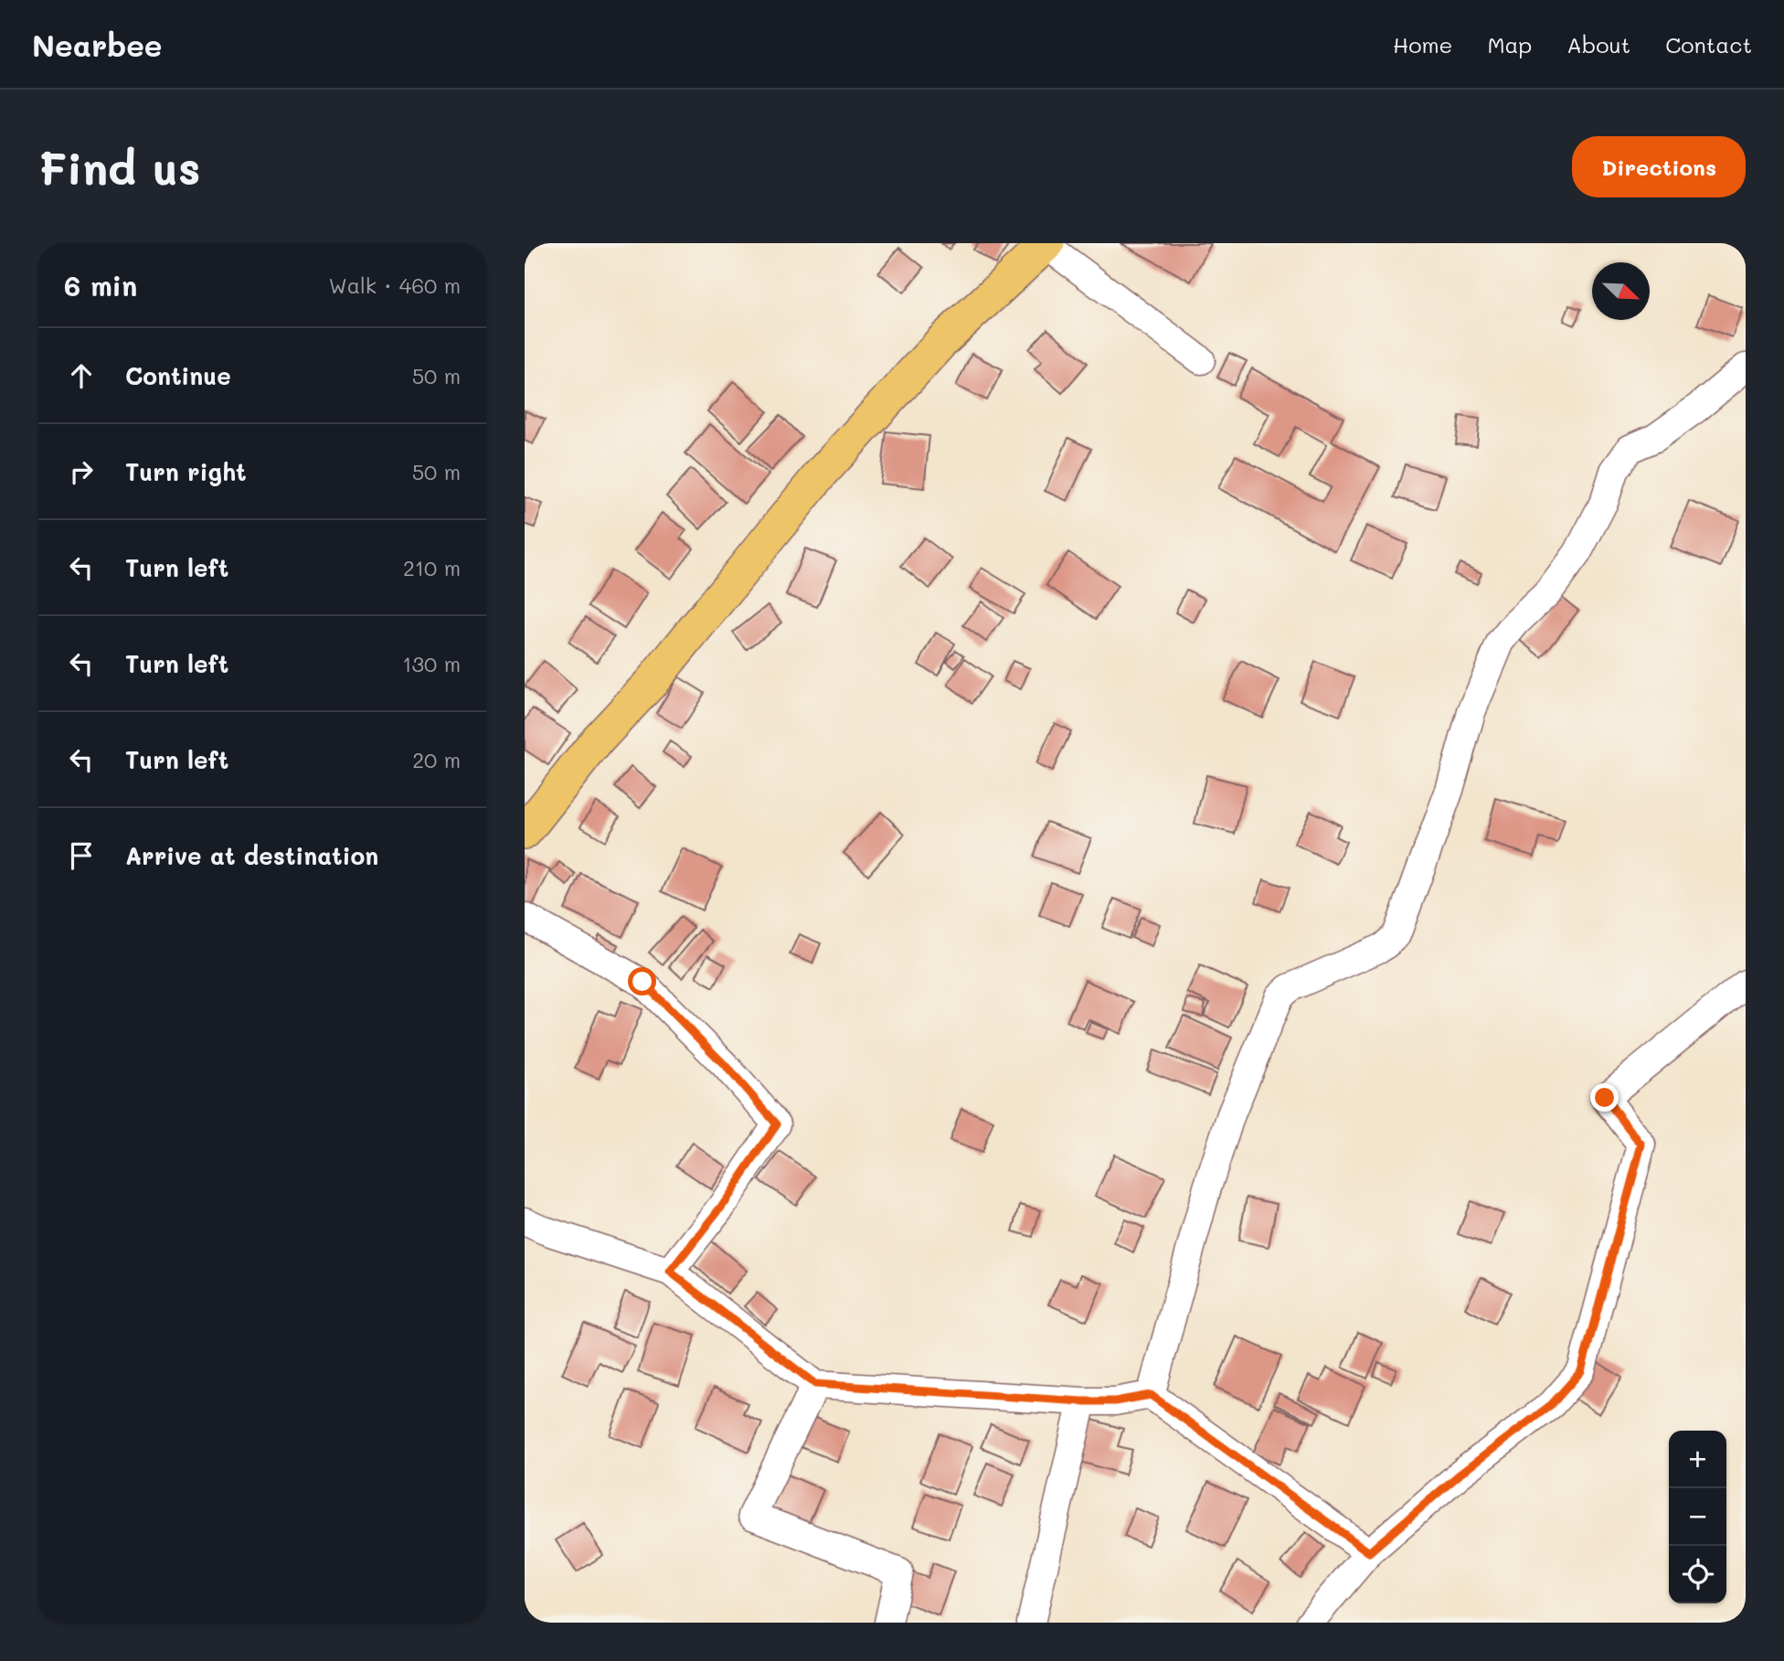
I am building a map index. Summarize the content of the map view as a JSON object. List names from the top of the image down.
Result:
{
  "north": "bottom right",
  "page": {
    "header": "Nearbee",
    "nav": [
      "Home",
      "Map",
      "About",
      "Contact"
    ],
    "buttons": "Directions",
    "title": "Find us",
    "heading": ["6 min", "Walk · 460 m"],
    "list": [
      ["Continue", "50 m"],
      ["Turn right", "50 m"],
      ["Turn left", "210 m"],
      ["Turn left", "130 m"],
      ["Turn left", "20 m"],
      "Arrive at destination"
    ],
    "map_buttons": ["+", "−"]
  }
}
